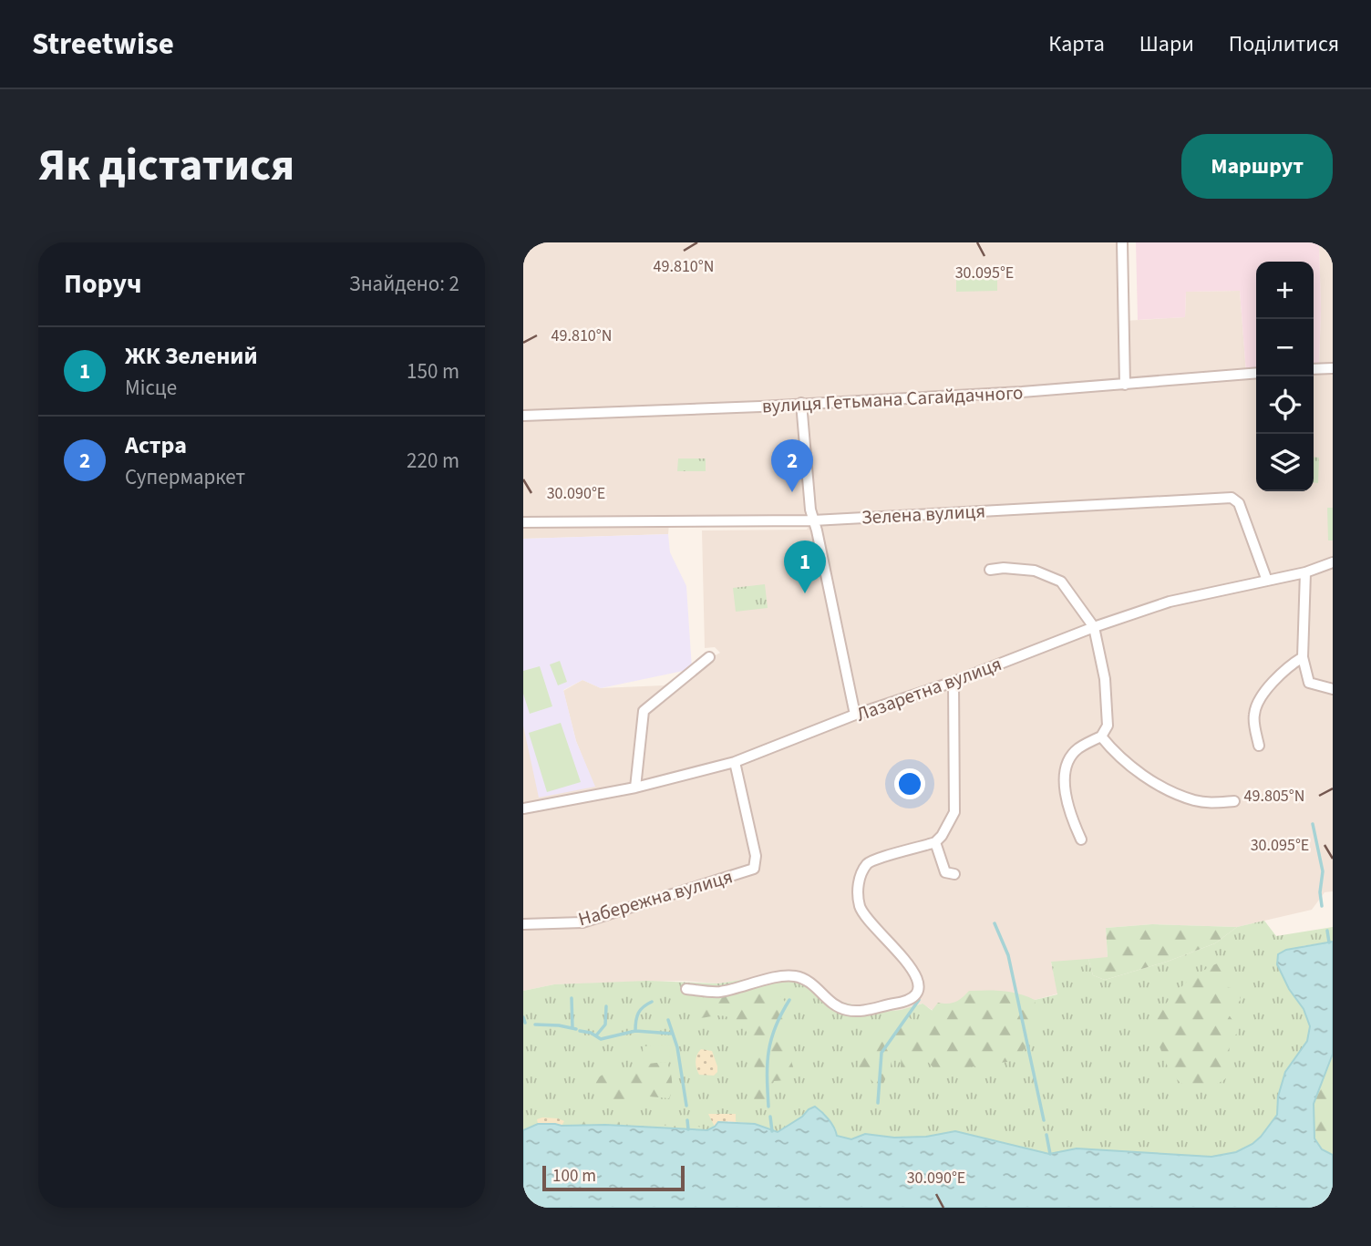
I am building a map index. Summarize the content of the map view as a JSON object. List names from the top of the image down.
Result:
{
  "streets": {
    "street": [
      "вулиця Гетьмана Сагайдачного",
      "Зелена вулиця",
      "Лазаретна вулиця",
      "Набережна вулиця"
    ]
  },
  "crossings": [
    ["Зелена вулиця", "Лазаретна вулиця"],
    ["Лазаретна вулиця", "Набережна вулиця"]
  ],
  "scale_bar": "100 m",
  "page": {
    "header": "Streetwise",
    "nav": ["Карта", "Шари", "Поділитися"],
    "title": "Як дістатися",
    "buttons": "Маршрут",
    "heading": ["Поруч", "Знайдено: 2"],
    "map_buttons": ["+", "−"],
    "list": [
      {
        "mark": "1",
        "name": "ЖК Зелений",
        "note": "Місце",
        "value": "150 m"
      },
      {
        "mark": "2",
        "name": "Астра",
        "note": "Супермаркет",
        "value": "220 m"
      }
    ],
    "pins": ["2", "1"],
    "scale": "100 m"
  },
  "coordinates": [
    "49.810°N",
    "30.095°E",
    "30.090°E",
    "49.805°N"
  ]
}
